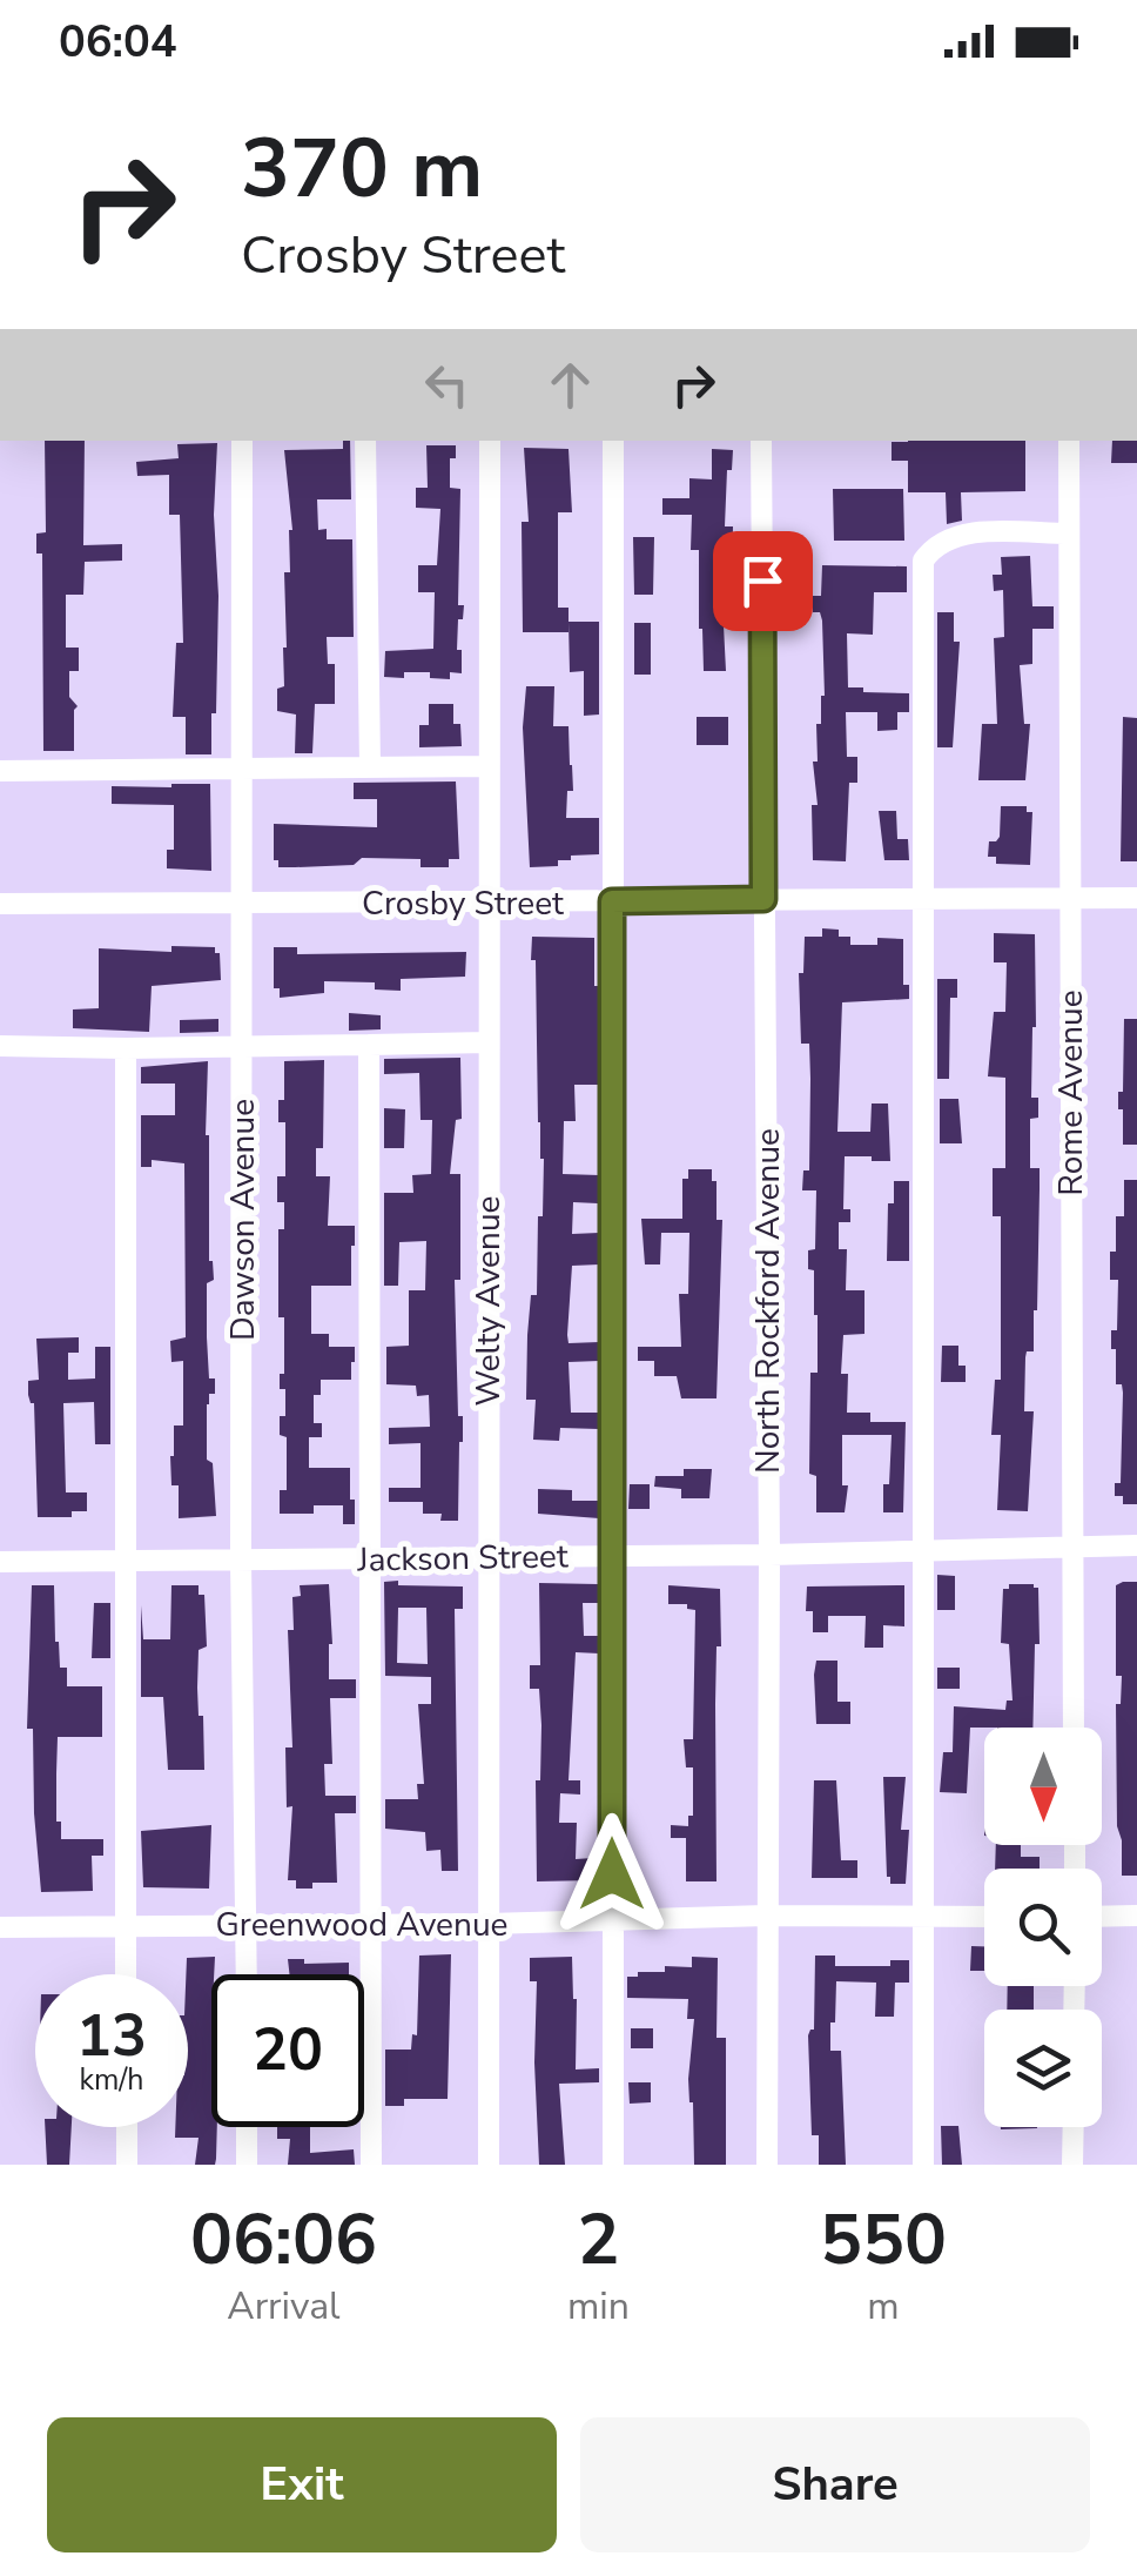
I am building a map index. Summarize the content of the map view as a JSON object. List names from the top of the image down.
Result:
{
  "streets": {
    "street": [
      "Crosby Street",
      "Rome Avenue",
      "Dawson Avenue",
      "Welty Avenue",
      "North Rockford Avenue",
      "Jackson Street",
      "Greenwood Avenue"
    ]
  },
  "crossings": [
    ["Crosby Street", "Rome Avenue"],
    ["Crosby Street", "Dawson Avenue"],
    ["Crosby Street", "Welty Avenue"],
    ["Crosby Street", "North Rockford Avenue"],
    ["Rome Avenue", "Jackson Street"],
    ["Dawson Avenue", "Jackson Street"],
    ["Dawson Avenue", "Greenwood Avenue"],
    ["Welty Avenue", "Jackson Street"],
    ["Welty Avenue", "Greenwood Avenue"],
    ["North Rockford Avenue", "Jackson Street"],
    ["North Rockford Avenue", "Greenwood Avenue"]
  ],
  "north": "bottom",
  "page": {
    "status": "06:04",
    "turn": ["370 m", "Crosby Street"],
    "speed": "13 km/h",
    "limit": "20",
    "eta": [
      "06:06",
      "Arrival",
      "2",
      "min",
      "550",
      "m"
    ],
    "buttons": ["Exit", "Share"]
  }
}
